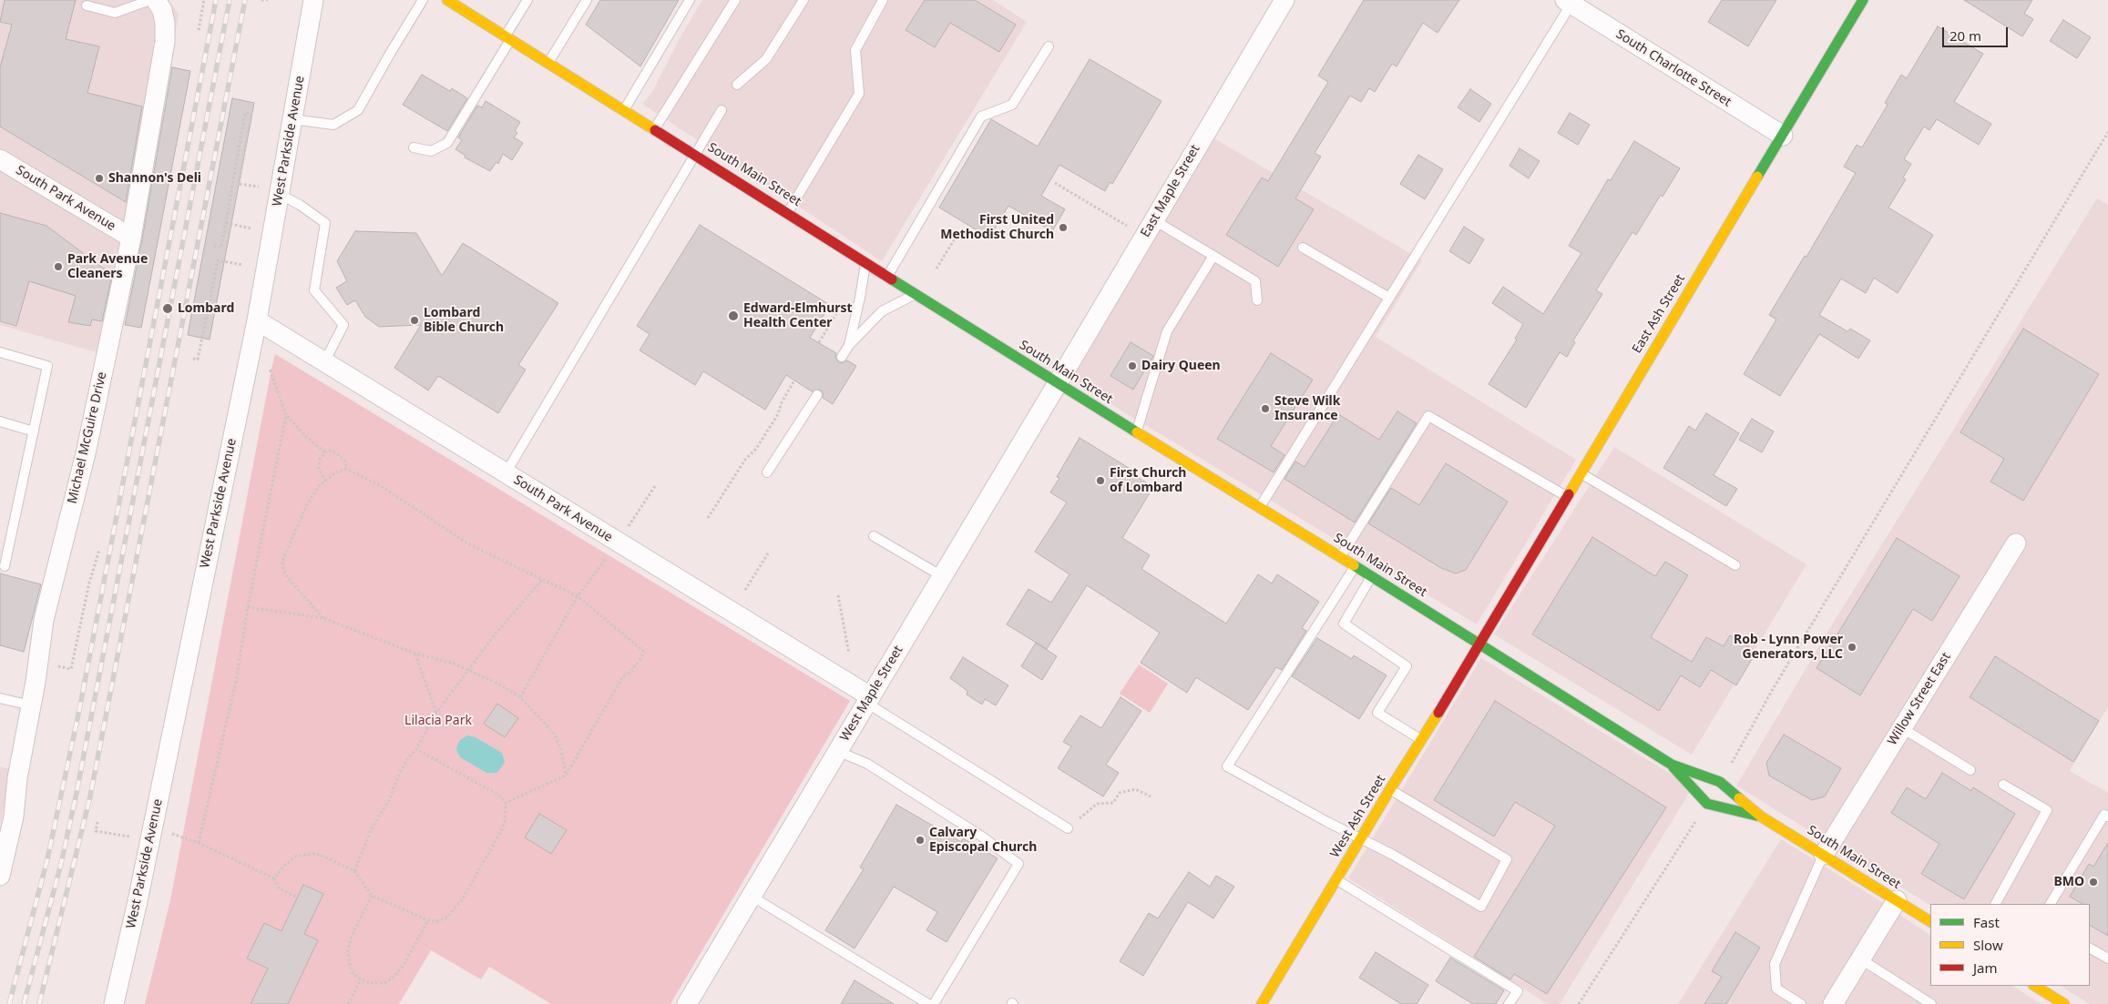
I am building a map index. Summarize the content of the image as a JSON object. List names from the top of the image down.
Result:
{
  "streets": {
    "main road": ["South Main Street", "East Ash Street", "West Ash Street"],
    "street": [
      "South Charlotte Street",
      "West Parkside Avenue",
      "East Maple Street",
      "South Park Avenue",
      "Michael McGuire Drive",
      "West Maple Street",
      "Willow Street East"
    ]
  },
  "crossings": [
    ["South Charlotte Street", "East Ash Street"],
    ["West Parkside Avenue", "South Park Avenue"],
    ["South Main Street", "East Maple Street"],
    ["South Main Street", "East Ash Street"],
    ["South Main Street", "West Maple Street"],
    ["South Main Street", "Willow Street East"],
    ["South Main Street", "West Ash Street"],
    ["East Maple Street", "West Maple Street"],
    ["South Park Avenue", "Michael McGuire Drive"],
    ["South Park Avenue", "West Maple Street"],
    ["East Ash Street", "West Ash Street"]
  ],
  "parks": ["Lilacia Park"],
  "places": [
    "Shannon's Deli",
    "First United Methodist Church",
    "Park Avenue Cleaners",
    "Lombard",
    "Edward-Elmhurst Health Center",
    "Lombard Bible Church",
    "Dairy Queen",
    "Steve Wilk Insurance",
    "First Church of Lombard",
    "Rob - Lynn Power Generators, LLC",
    "Calvary Episcopal Church",
    "BMO"
  ],
  "legend": ["Fast", "Slow", "Jam"],
  "scale_bar": "20 m"
}
